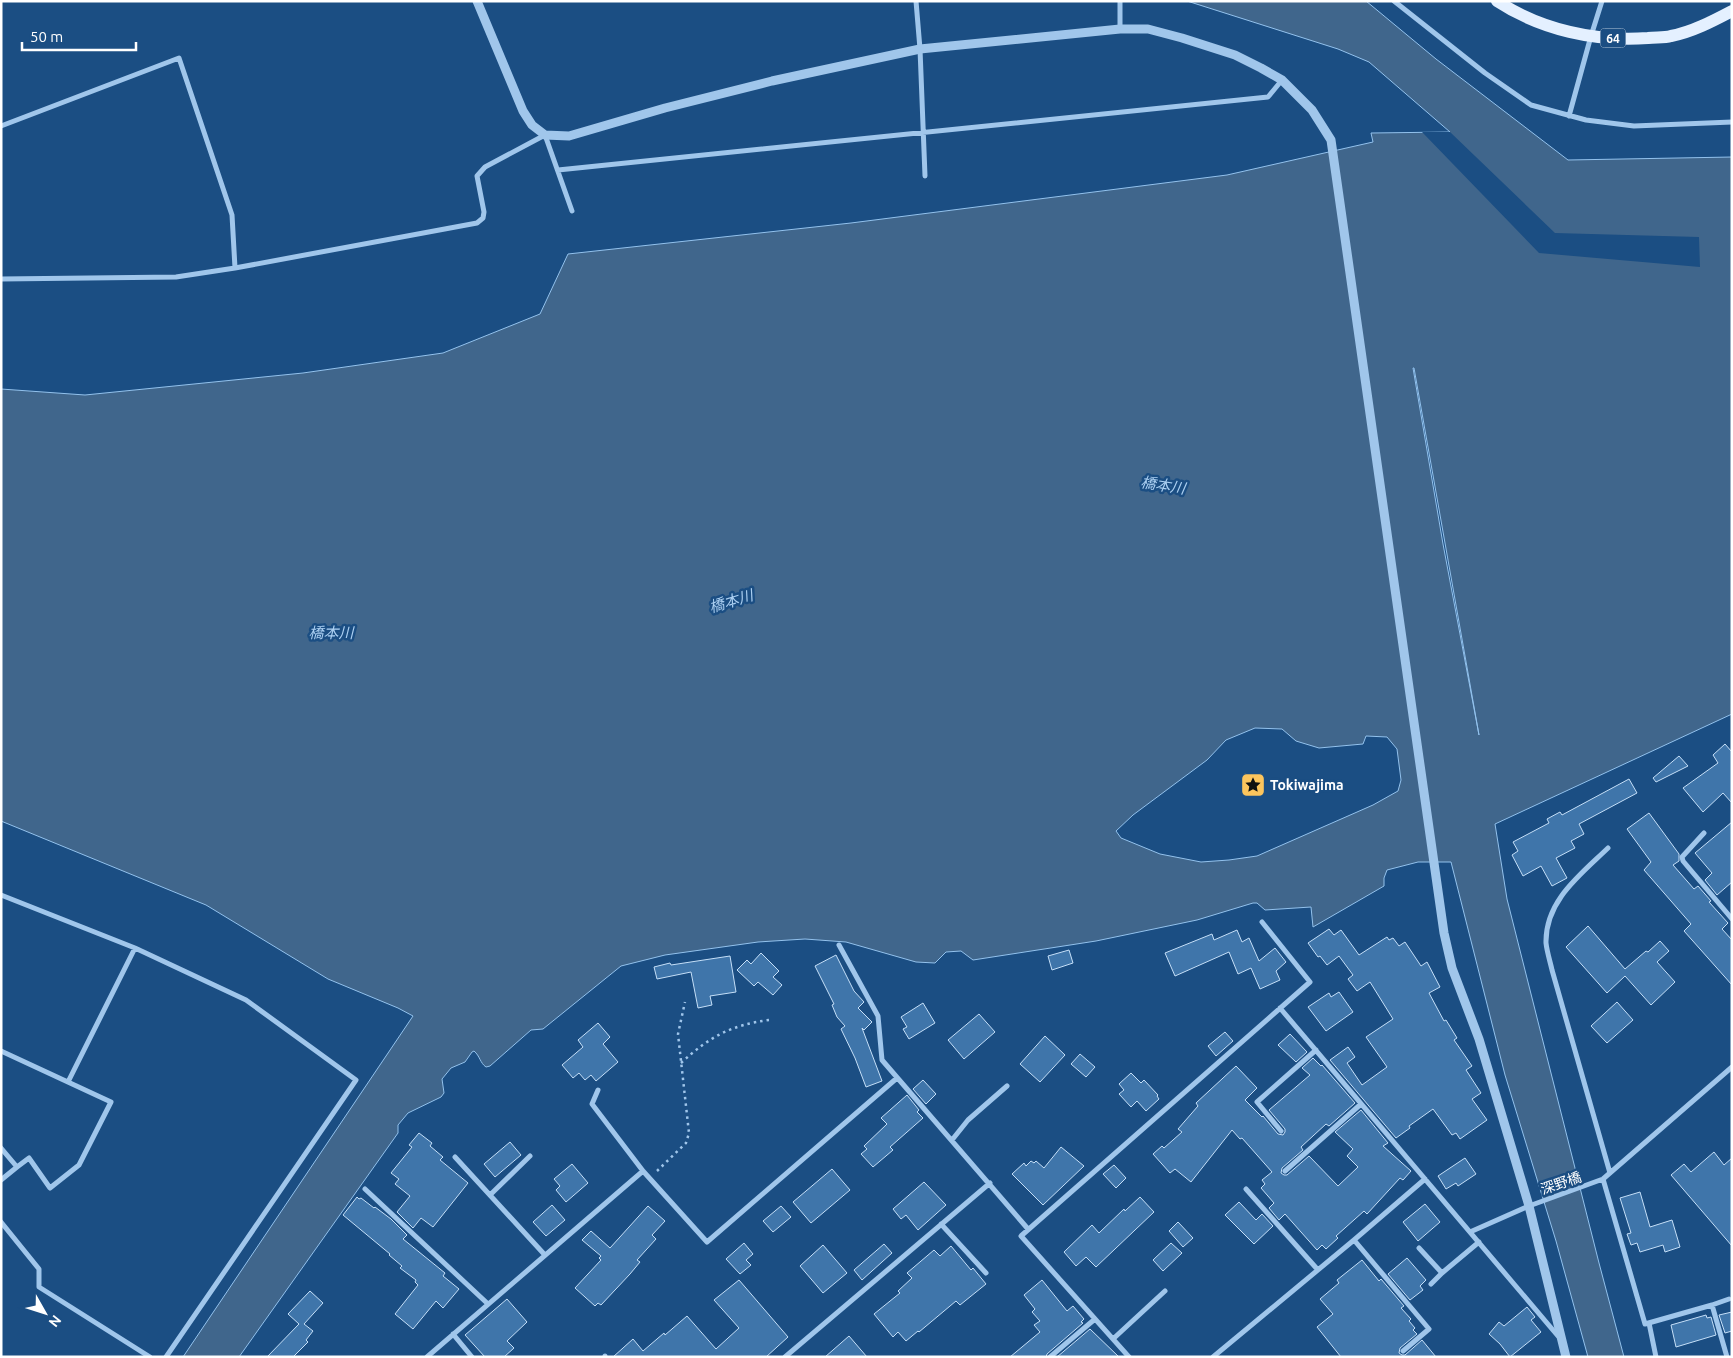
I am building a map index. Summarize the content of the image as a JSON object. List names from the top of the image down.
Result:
{
  "streets": {
    "main road": ["64"],
    "street": ["深野橋"]
  },
  "water": ["橋本川"],
  "places": {
    "place": ["Tokiwajima"]
  },
  "scale_bar": "50 m",
  "north": "bottom right"
}
